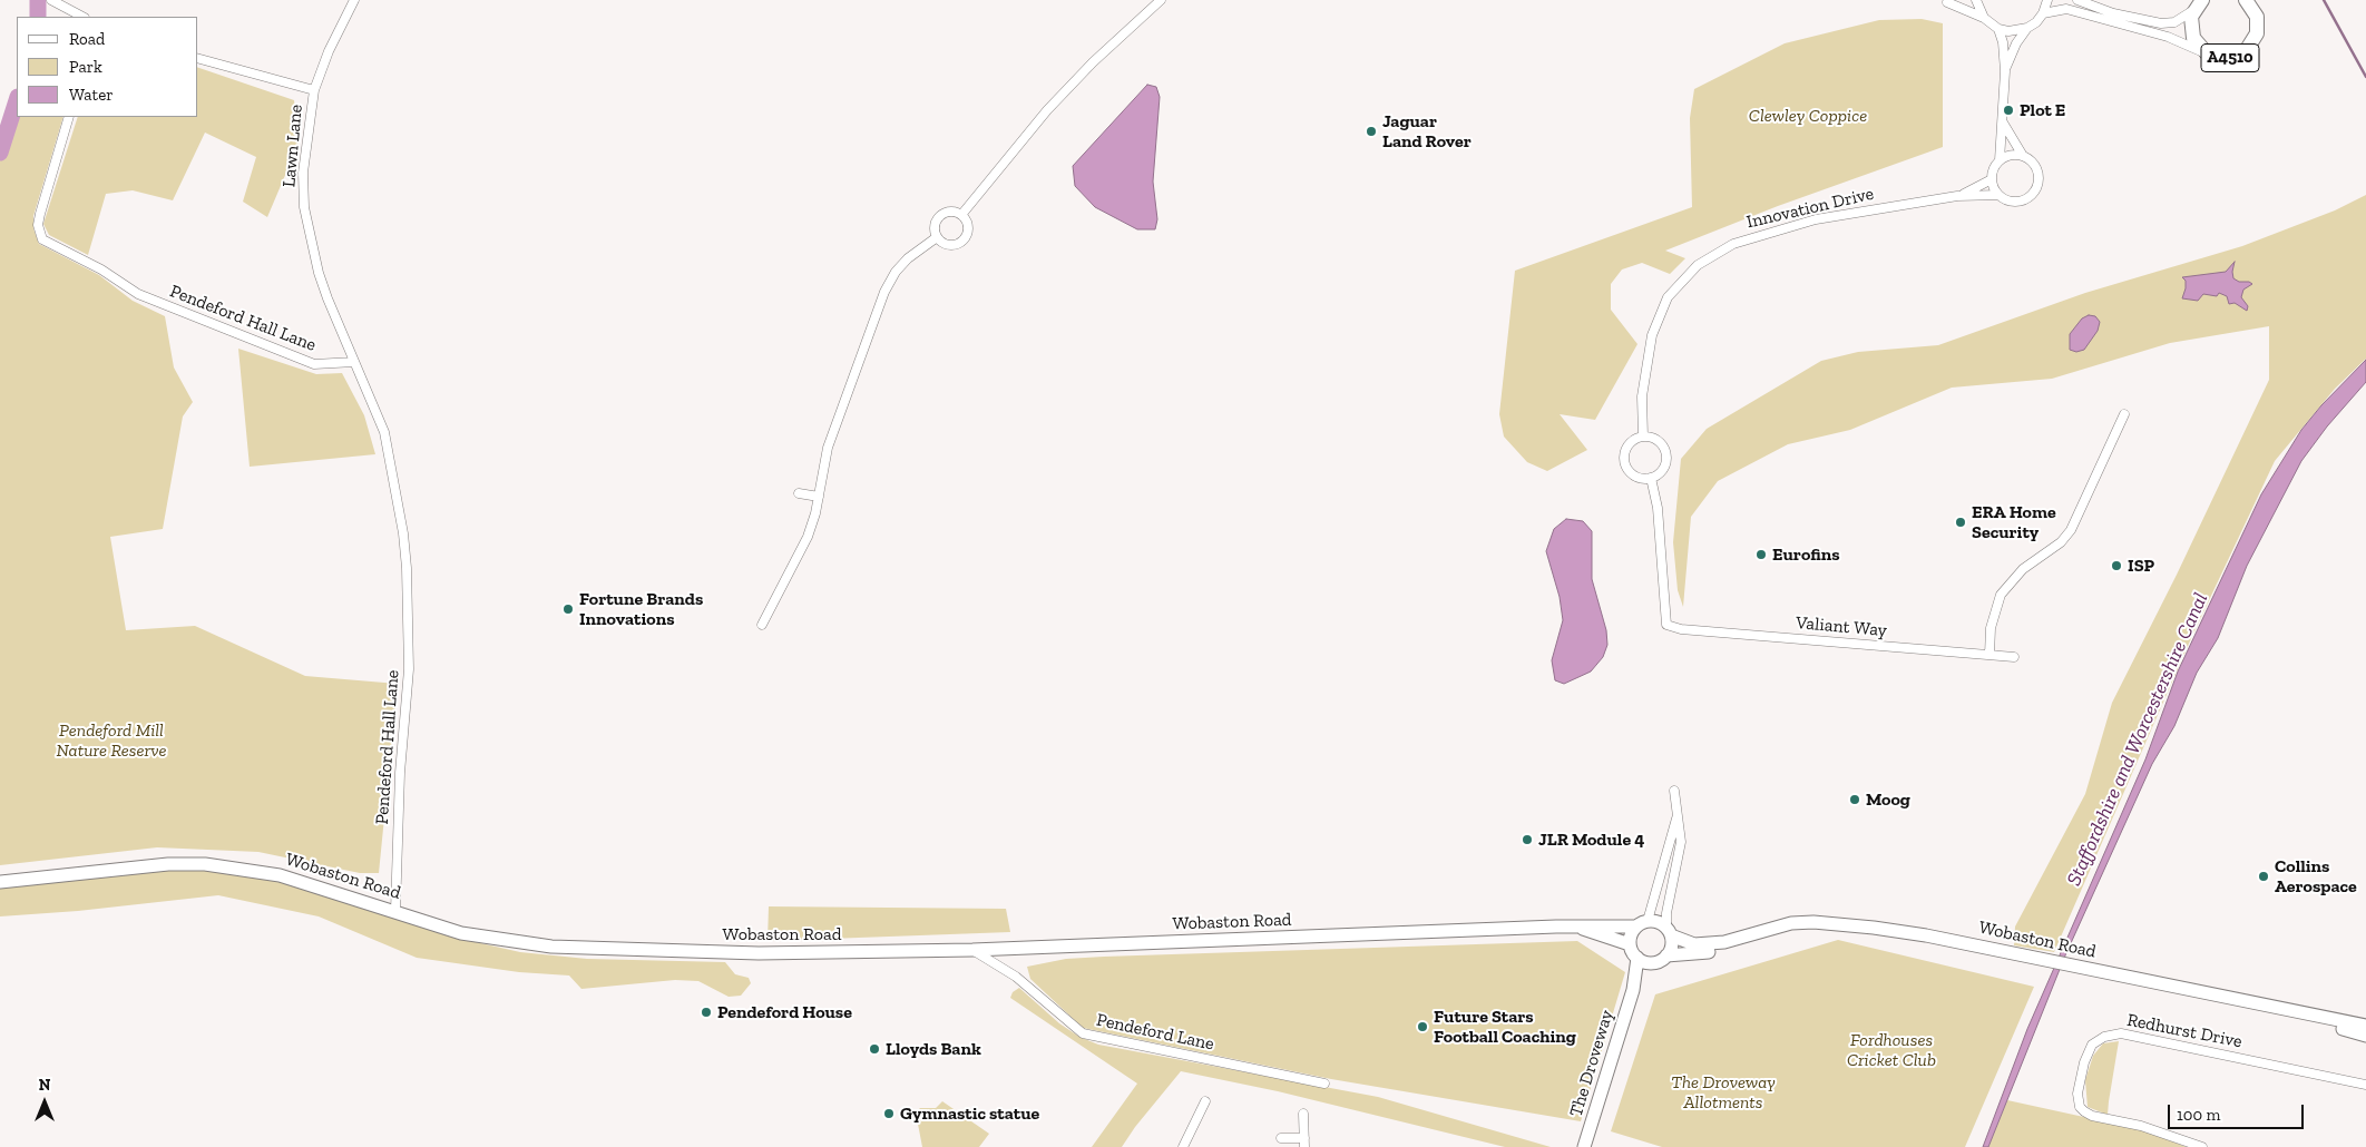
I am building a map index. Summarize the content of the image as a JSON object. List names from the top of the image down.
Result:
{
  "streets": {
    "main road": ["A4510"],
    "street": [
      "Lawn Lane",
      "Innovation Drive",
      "Pendeford Hall Lane",
      "Valiant Way",
      "Wobaston Road",
      "Redhurst Drive",
      "Pendeford Lane",
      "The Droveway"
    ]
  },
  "crossings": [
    ["Lawn Lane", "Pendeford Hall Lane"],
    ["Innovation Drive", "Valiant Way"],
    ["Pendeford Hall Lane", "Wobaston Road"],
    ["Wobaston Road", "Pendeford Lane"],
    ["Wobaston Road", "The Droveway"]
  ],
  "water": ["Staffordshire and Worcestershire Canal"],
  "parks": [
    "Clewley Coppice",
    "Pendeford Mill Nature Reserve",
    "Fordhouses Cricket Club",
    "The Droveway Allotments"
  ],
  "places": [
    "Plot E",
    "Jaguar Land Rover",
    "ERA Home Security",
    "Eurofins",
    "ISP",
    "Fortune Brands Innovations",
    "Moog",
    "JLR Module 4",
    "Collins Aerospace",
    "Pendeford House",
    "Future Stars Football Coaching",
    "Lloyds Bank",
    "Gymnastic statue"
  ],
  "legend": ["Road", "Park", "Water"],
  "scale_bar": "100 m",
  "north": "top"
}
